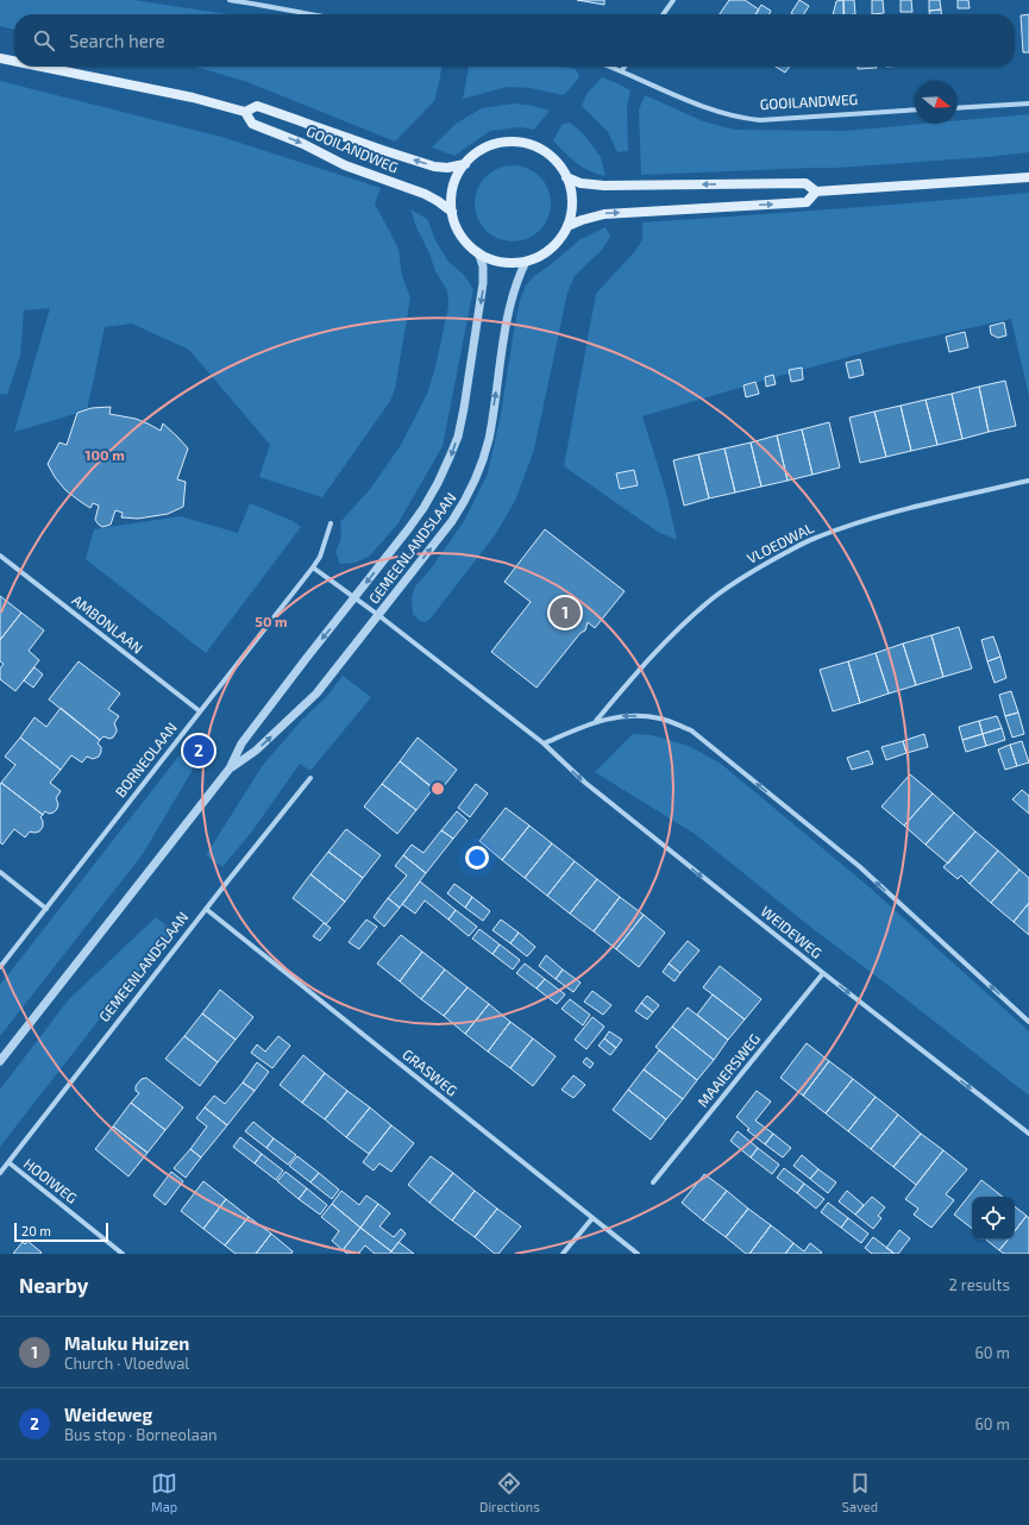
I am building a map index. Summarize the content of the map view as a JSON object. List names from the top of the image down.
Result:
{
  "streets": {
    "main road": ["GOOILANDWEG"],
    "street": [
      "VLOEDWAL",
      "GEMEENLANDSLAAN",
      "AMBONLAAN",
      "BORNEOLAAN",
      "WEIDEWEG",
      "MAAIERSWEG",
      "GRASWEG",
      "HOOIWEG"
    ]
  },
  "crossings": [
    ["GOOILANDWEG", "GEMEENLANDSLAAN"],
    ["GEMEENLANDSLAAN", "WEIDEWEG"],
    ["GEMEENLANDSLAAN", "GRASWEG"],
    ["GEMEENLANDSLAAN", "HOOIWEG"],
    ["AMBONLAAN", "BORNEOLAAN"],
    ["WEIDEWEG", "MAAIERSWEG"]
  ],
  "one_way": ["WEIDEWEG"],
  "scale_bar": "20 m",
  "north": "right",
  "page": {
    "search": "Search here",
    "pins": ["1", "2"],
    "scale": "20 m",
    "heading": ["Nearby", "2 results"],
    "list": [
      {
        "mark": "1",
        "name": "Maluku Huizen",
        "note": "Church · Vloedwal",
        "value": "60 m"
      },
      {
        "mark": "2",
        "name": "Weideweg",
        "note": "Bus stop · Borneolaan",
        "value": "60 m"
      }
    ],
    "nav": ["Map", "Directions", "Saved"]
  },
  "rings": ["100 m", "50 m"]
}
